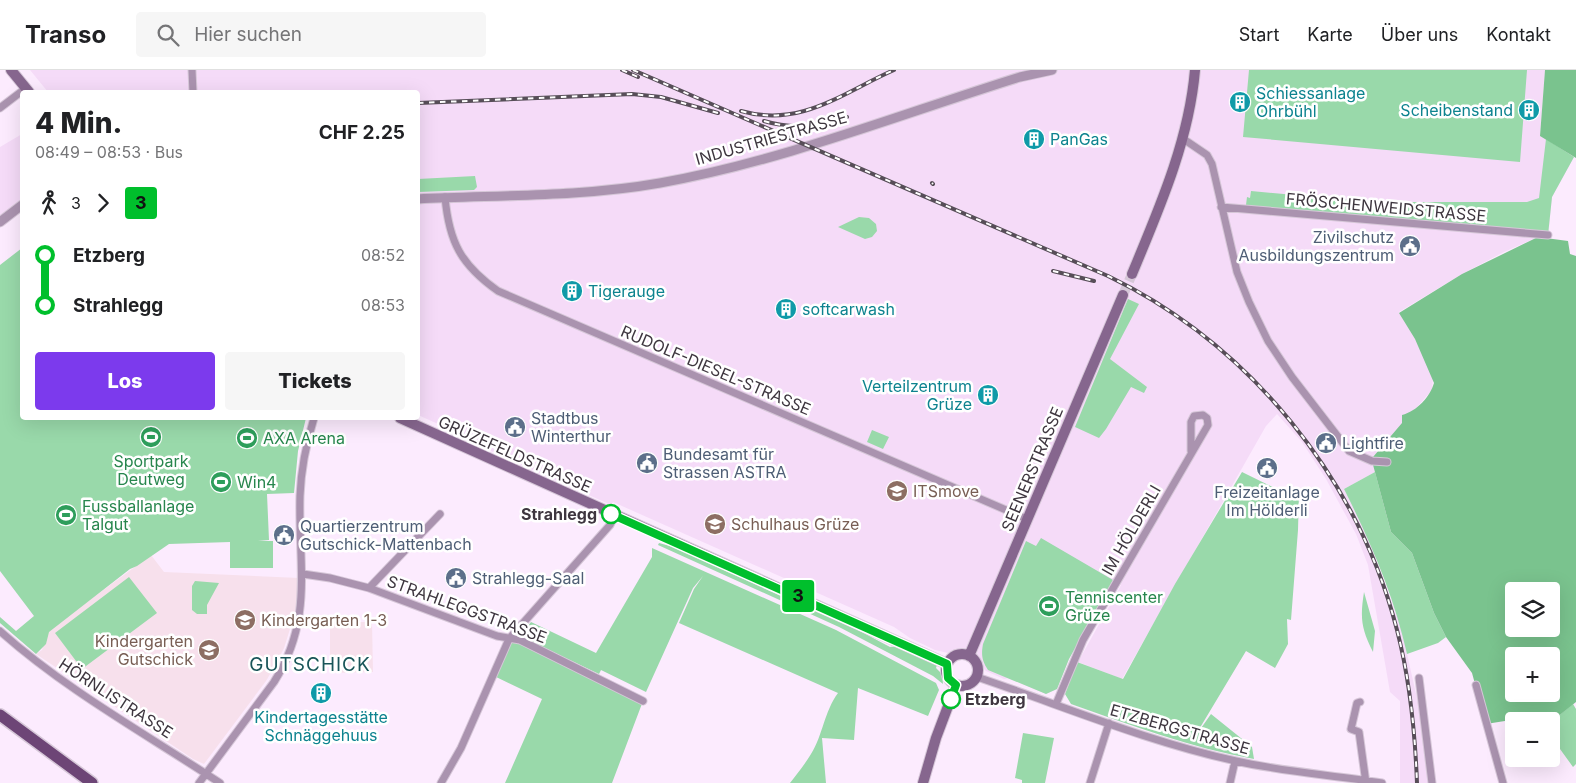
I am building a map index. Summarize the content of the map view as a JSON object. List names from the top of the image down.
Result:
{
  "streets": {
    "main road": ["GRÜZEFELDSTRASSE", "SEENERSTRASSE"],
    "street": [
      "INDUSTRIESTRASSE",
      "FRÖSCHENWEIDSTRASSE",
      "RUDOLF-DIESEL-STRASSE",
      "IM HÖLDERLI",
      "STRAHLEGGSTRASSE",
      "HÖRNLISTRASSE",
      "ETZBERGSTRASSE"
    ]
  },
  "crossings": [
    ["INDUSTRIESTRASSE", "RUDOLF-DIESEL-STRASSE"],
    ["RUDOLF-DIESEL-STRASSE", "SEENERSTRASSE"],
    ["GRÜZEFELDSTRASSE", "SEENERSTRASSE"],
    ["GRÜZEFELDSTRASSE", "ETZBERGSTRASSE"],
    ["SEENERSTRASSE", "ETZBERGSTRASSE"],
    ["IM HÖLDERLI", "ETZBERGSTRASSE"]
  ],
  "districts": ["GUTSCHICK"],
  "places": {
    "building": [
      "Schiessanlage Ohrbühl",
      "Scheibenstand",
      "PanGas",
      "Tigerauge",
      "softcarwash",
      "Verteilzentrum Grüze",
      "Kindertagesstätte Schnäggehuus"
    ],
    "public building": [
      "Zivilschutz Ausbildungszentrum",
      "Stadtbus Winterthur",
      "Lightfire",
      "Bundesamt für Strassen ASTRA",
      "Freizeitanlage Im Hölderli",
      "Quartierzentrum Gutschick-Mattenbach",
      "Strahlegg-Saal"
    ],
    "sports": [
      "Sportpark Deutweg",
      "AXA Arena",
      "Win4",
      "Fussballanlage Talgut",
      "Tenniscenter Grüze"
    ],
    "school or university": [
      "ITSmove",
      "Schulhaus Grüze",
      "Kindergarten 1-3",
      "Kindergarten Gutschick"
    ],
    "other": ["Strahlegg", "Etzberg"]
  },
  "lines": ["bus line 3"],
  "page": {
    "header": "Transo",
    "search": "Hier suchen",
    "nav": [
      "Start",
      "Karte",
      "Über uns",
      "Kontakt"
    ],
    "on_map": "3",
    "heading": ["4 Min.", "08:49 – 08:53 · Bus", "CHF 2.25"],
    "legs": ["3", "3"],
    "list": [
      {
        "name": "Etzberg",
        "value": "08:52"
      },
      {
        "name": "Strahlegg",
        "value": "08:53"
      }
    ],
    "buttons": ["Los", "Tickets"],
    "map_buttons": ["+", "−"]
  }
}
